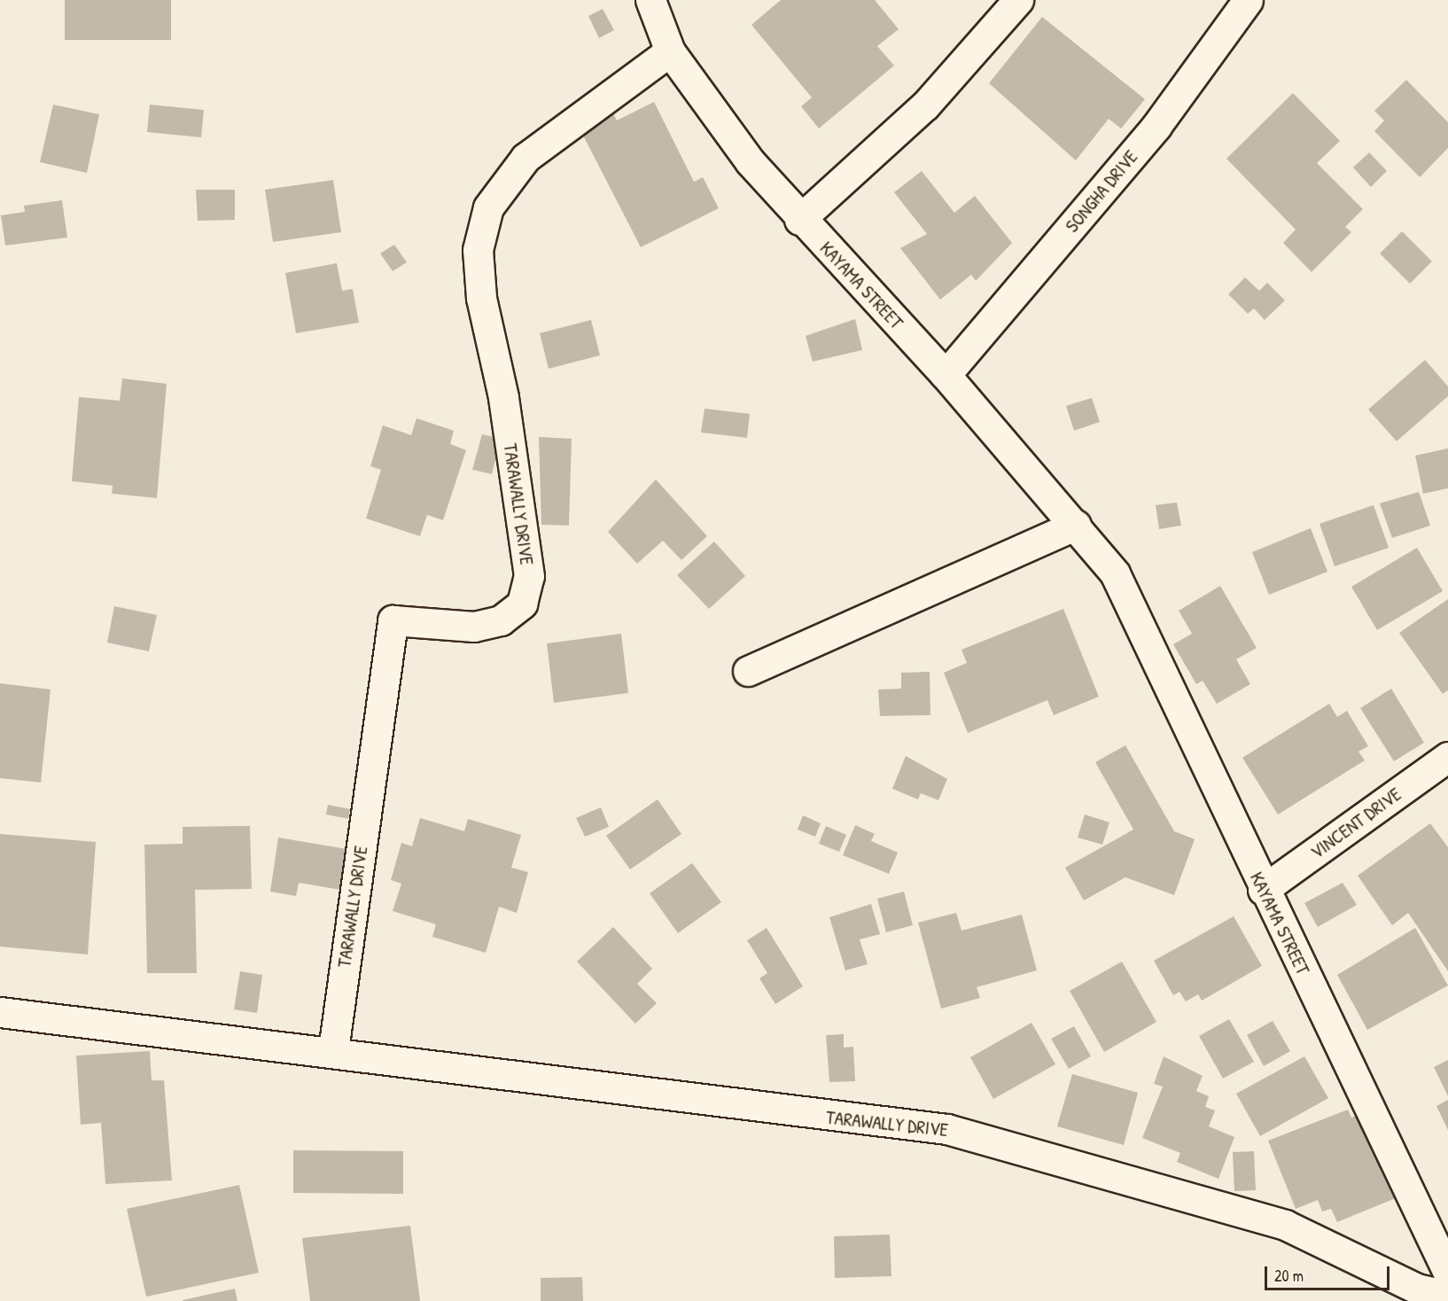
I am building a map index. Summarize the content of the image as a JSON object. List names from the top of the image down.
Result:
{
  "streets": {
    "street": [
      "SONGHA DRIVE",
      "KAYAMA STREET",
      "TARAWALLY DRIVE",
      "VINCENT DRIVE"
    ]
  },
  "crossings": [
    ["SONGHA DRIVE", "KAYAMA STREET"],
    ["KAYAMA STREET", "TARAWALLY DRIVE"],
    ["KAYAMA STREET", "VINCENT DRIVE"]
  ],
  "scale_bar": "20 m"
}
